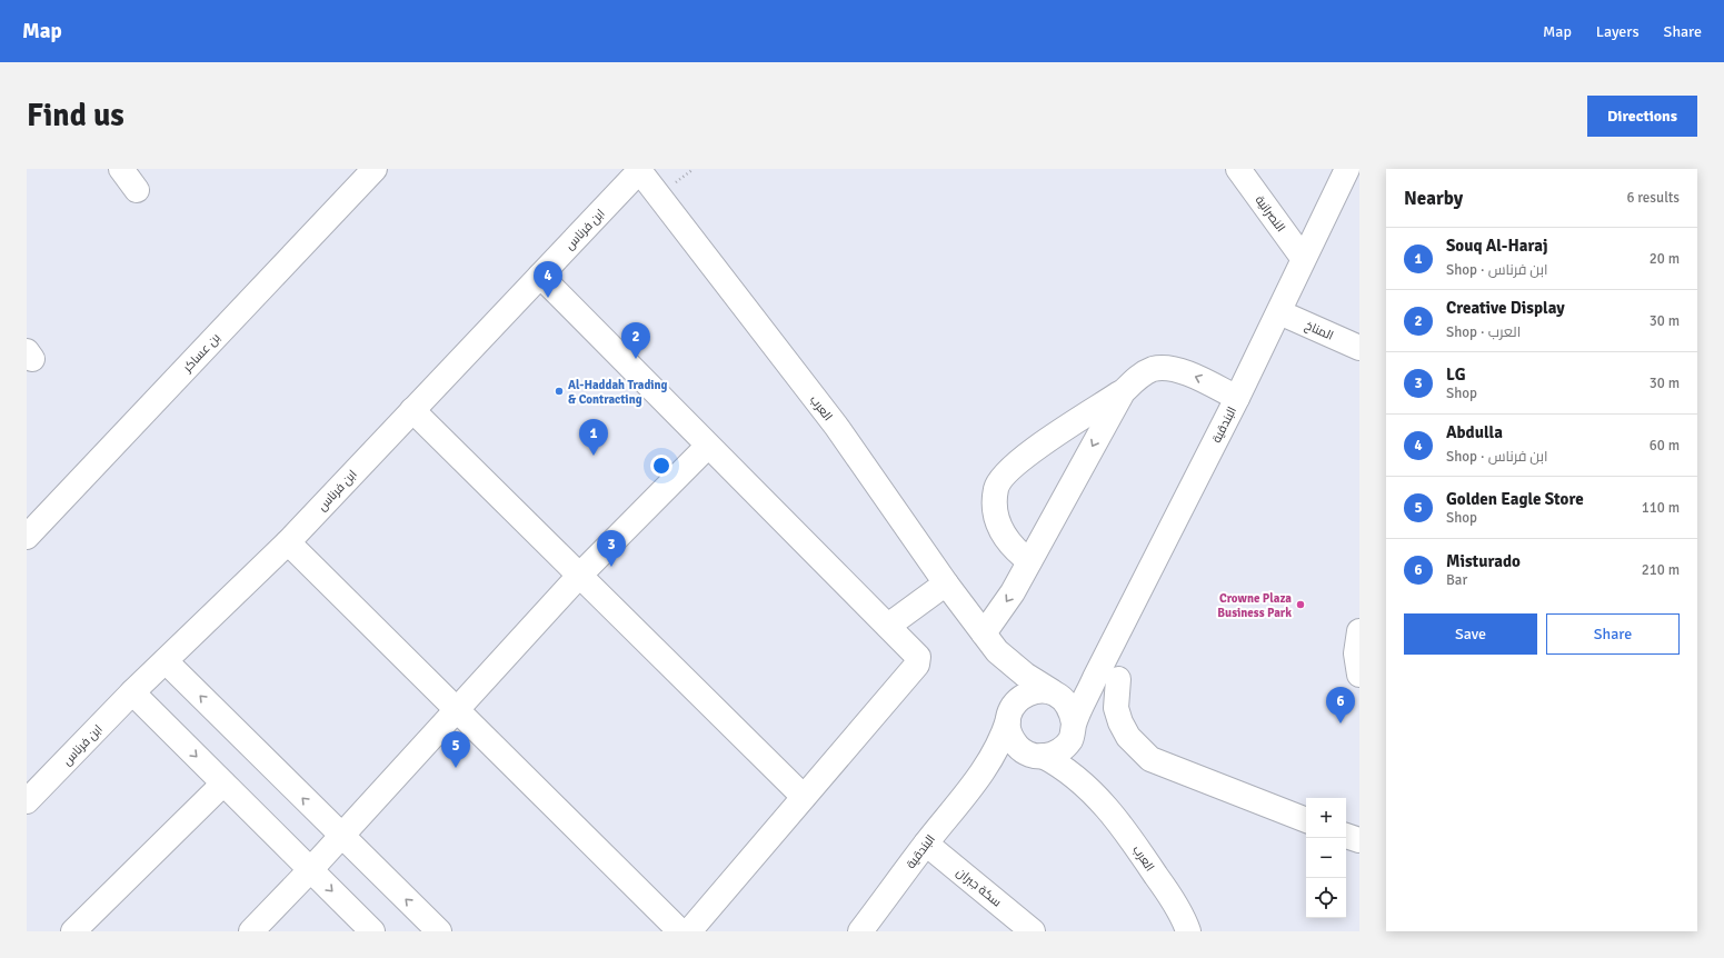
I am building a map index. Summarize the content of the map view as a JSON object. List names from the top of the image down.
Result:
{
  "streets": {
    "street": [
      "النصرانية",
      "ابن فرناس",
      "المناخ",
      "بن عساكر",
      "العرب",
      "البندقية",
      "سكة جبران"
    ]
  },
  "crossings": [
    ["النصرانية", "البندقية"],
    ["ابن فرناس", "العرب"],
    ["المناخ", "البندقية"],
    ["العرب", "البندقية"],
    ["البندقية", "سكة جبران"]
  ],
  "places": ["Al-Haddah Trading & Contracting", "Crowne Plaza Business Park"],
  "page": {
    "header": "Map",
    "nav": ["Map", "Layers", "Share"],
    "buttons": [
      "Directions",
      ["Save", "Share"]
    ],
    "title": "Find us",
    "heading": ["Nearby", "6 results"],
    "list": [
      {
        "mark": "1",
        "name": "Souq Al-Haraj",
        "note": "Shop · ابن فرناس",
        "value": "20 m"
      },
      {
        "mark": "2",
        "name": "Creative Display",
        "note": "Shop · العرب",
        "value": "30 m"
      },
      {
        "mark": "3",
        "name": "LG",
        "note": "Shop",
        "value": "30 m"
      },
      {
        "mark": "4",
        "name": "Abdulla",
        "note": "Shop · ابن فرناس",
        "value": "60 m"
      },
      {
        "mark": "5",
        "name": "Golden Eagle Store",
        "note": "Shop",
        "value": "110 m"
      },
      {
        "mark": "6",
        "name": "Misturado",
        "note": "Bar",
        "value": "210 m"
      }
    ],
    "pins": [
      "4",
      "2",
      "1",
      "3",
      "6",
      "5"
    ],
    "map_buttons": ["+", "−"]
  }
}
